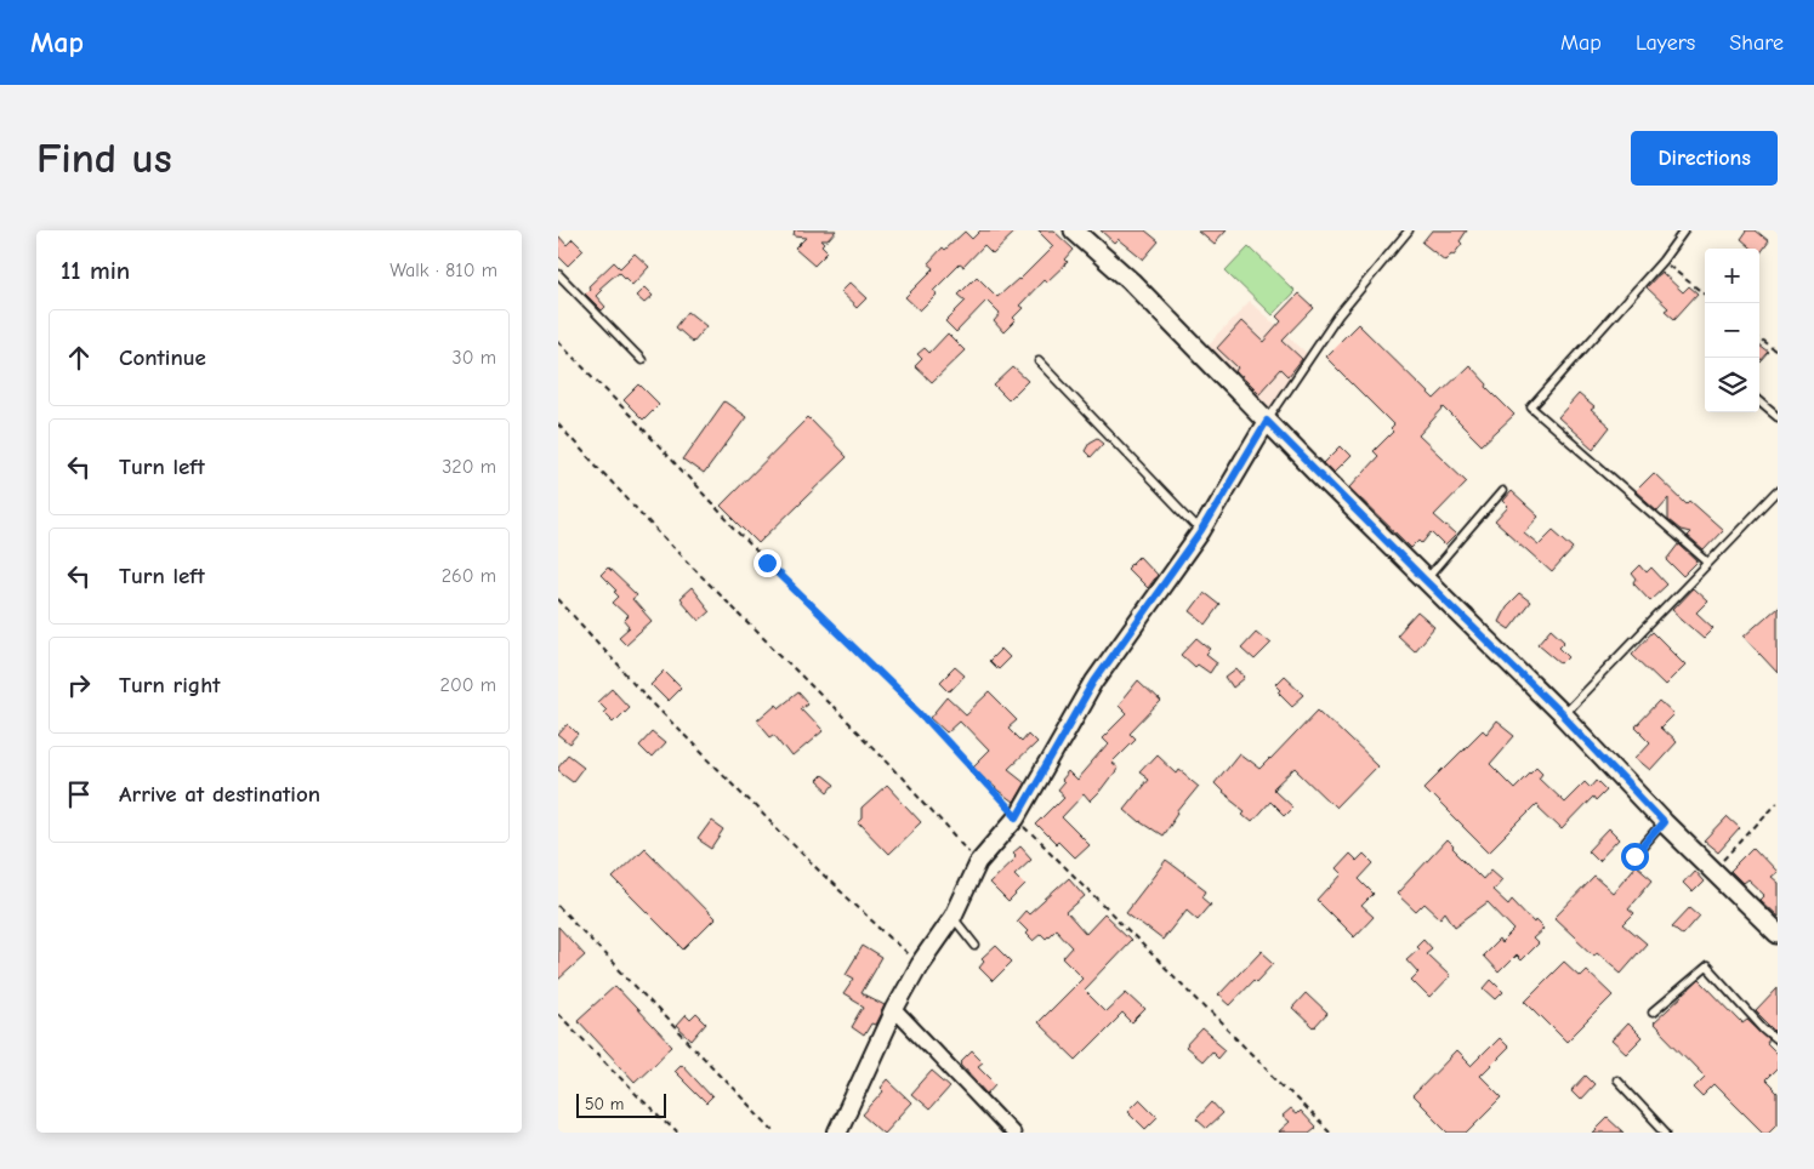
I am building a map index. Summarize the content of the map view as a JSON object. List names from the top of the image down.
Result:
{
  "scale_bar": "50 m",
  "page": {
    "header": "Map",
    "nav": ["Map", "Layers", "Share"],
    "buttons": "Directions",
    "title": "Find us",
    "heading": ["11 min", "Walk · 810 m"],
    "map_buttons": ["+", "−"],
    "list": [
      ["Continue", "30 m"],
      ["Turn left", "320 m"],
      ["Turn left", "260 m"],
      ["Turn right", "200 m"],
      "Arrive at destination"
    ],
    "scale": "50 m"
  }
}
